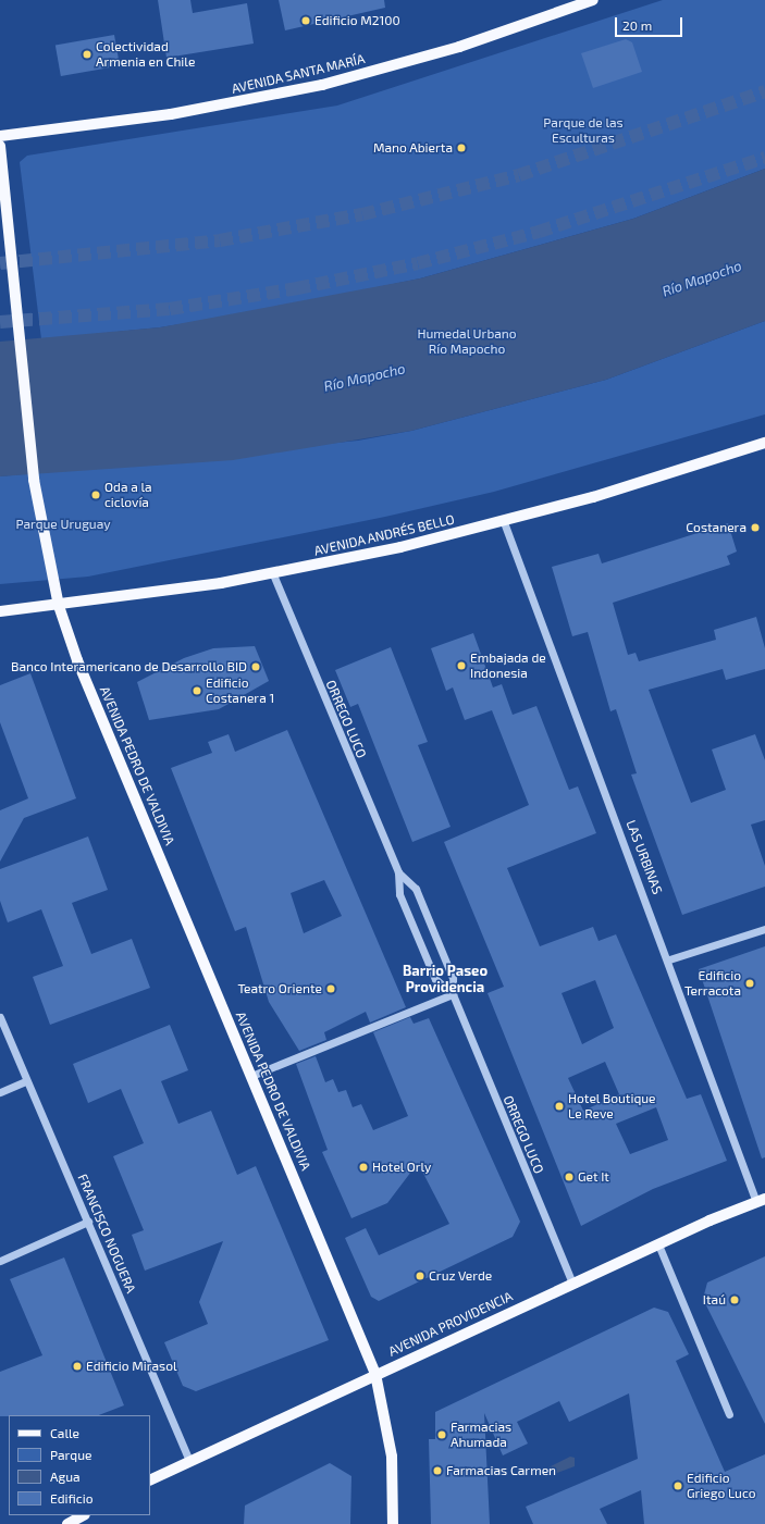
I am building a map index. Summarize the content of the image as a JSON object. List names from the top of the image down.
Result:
{
  "streets": {
    "main road": [
      "AVENIDA SANTA MARÍA",
      "AVENIDA ANDRÉS BELLO",
      "AVENIDA PEDRO DE VALDIVIA",
      "AVENIDA PROVIDENCIA"
    ],
    "street": ["ORREGO LUCO", "LAS URBINAS", "FRANCISCO NOGUERA"]
  },
  "crossings": [
    ["AVENIDA ANDRÉS BELLO", "ORREGO LUCO"],
    ["AVENIDA ANDRÉS BELLO", "AVENIDA PEDRO DE VALDIVIA"],
    ["AVENIDA ANDRÉS BELLO", "LAS URBINAS"],
    ["ORREGO LUCO", "AVENIDA PROVIDENCIA"],
    ["AVENIDA PEDRO DE VALDIVIA", "AVENIDA PROVIDENCIA"],
    ["LAS URBINAS", "AVENIDA PROVIDENCIA"],
    ["FRANCISCO NOGUERA", "AVENIDA PROVIDENCIA"]
  ],
  "districts": ["Barrio Paseo Providencia"],
  "water": ["Río Mapocho"],
  "parks": ["Parque de las Esculturas", "Humedal Urbano Río Mapocho", "Parque Uruguay"],
  "places": [
    "Edificio M2100",
    "Colectividad Armenia en Chile",
    "Mano Abierta",
    "Oda a la ciclovía",
    "Costanera",
    "Embajada de Indonesia",
    "Banco Interamericano de Desarrollo BID",
    "Edificio Costanera 1",
    "Edificio Terracota",
    "Teatro Oriente",
    "Hotel Boutique Le Reve",
    "Hotel Orly",
    "Get It",
    "Cruz Verde",
    "Itaú",
    "Edificio Mirasol",
    "Farmacias Ahumada",
    "Farmacias Carmen",
    "Edificio Griego Luco"
  ],
  "legend": [
    "Calle",
    "Parque",
    "Agua",
    "Edificio"
  ],
  "scale_bar": "20 m"
}
